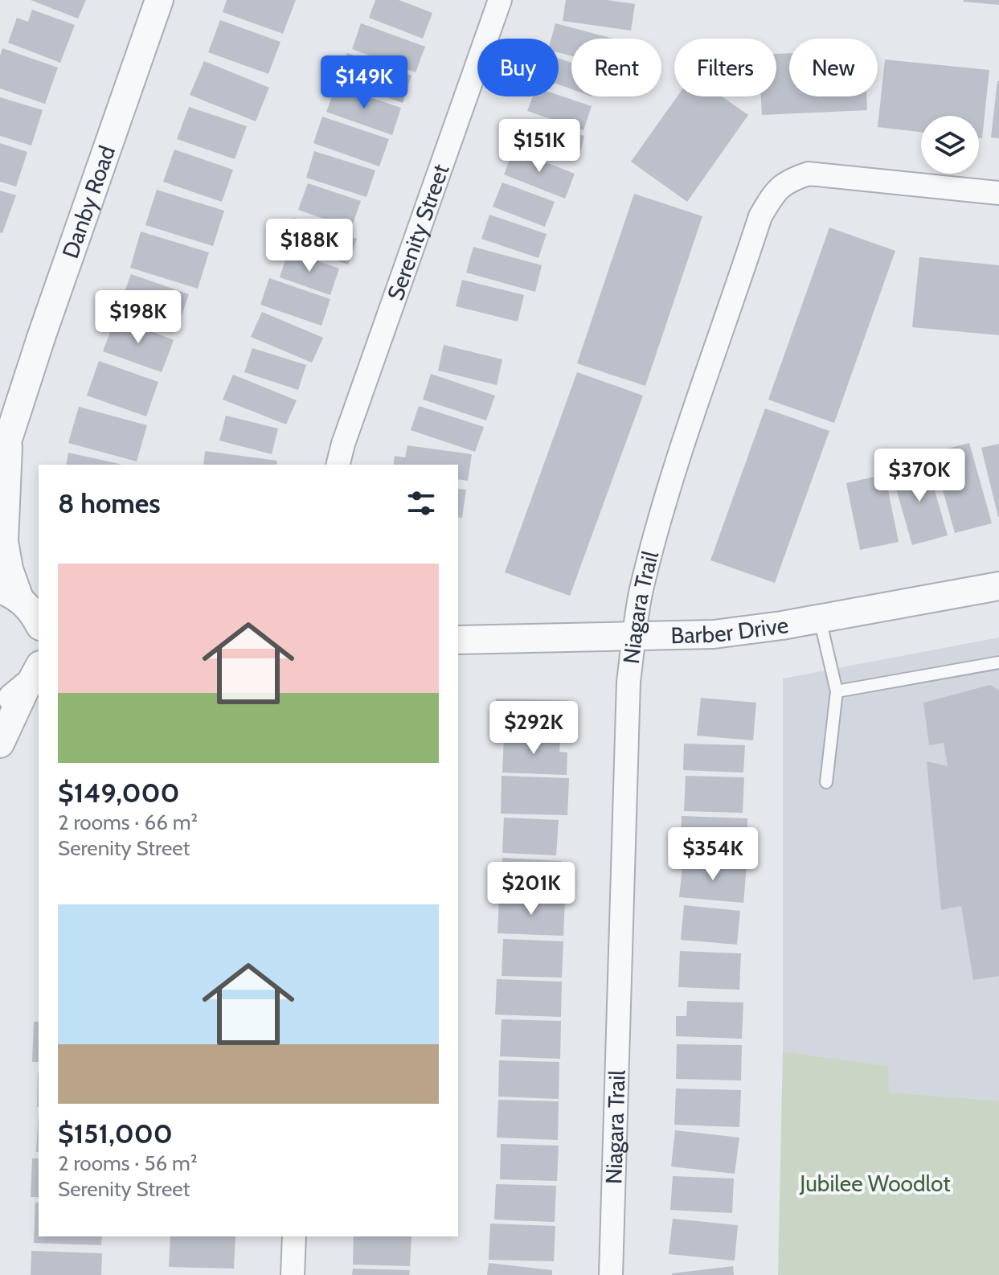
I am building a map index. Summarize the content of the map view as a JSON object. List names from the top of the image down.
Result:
{
  "streets": {
    "street": [
      "Danby Road",
      "Serenity Street",
      "Niagara Trail",
      "Barber Drive"
    ]
  },
  "crossings": [
    ["Niagara Trail", "Barber Drive"]
  ],
  "parks": ["Jubilee Woodlot"],
  "page": {
    "chip": [
      "Buy",
      "Rent",
      "Filters",
      "New"
    ],
    "price": [
      "$149K",
      "$151K",
      "$188K",
      "$198K",
      "$370K",
      "$292K",
      "$354K",
      "$201K"
    ],
    "heading": "8 homes",
    "list": [
      {
        "name": "$149,000",
        "note": "2 rooms · 66 m² · Serenity Street"
      },
      {
        "name": "$151,000",
        "note": "2 rooms · 56 m² · Serenity Street"
      }
    ]
  }
}
